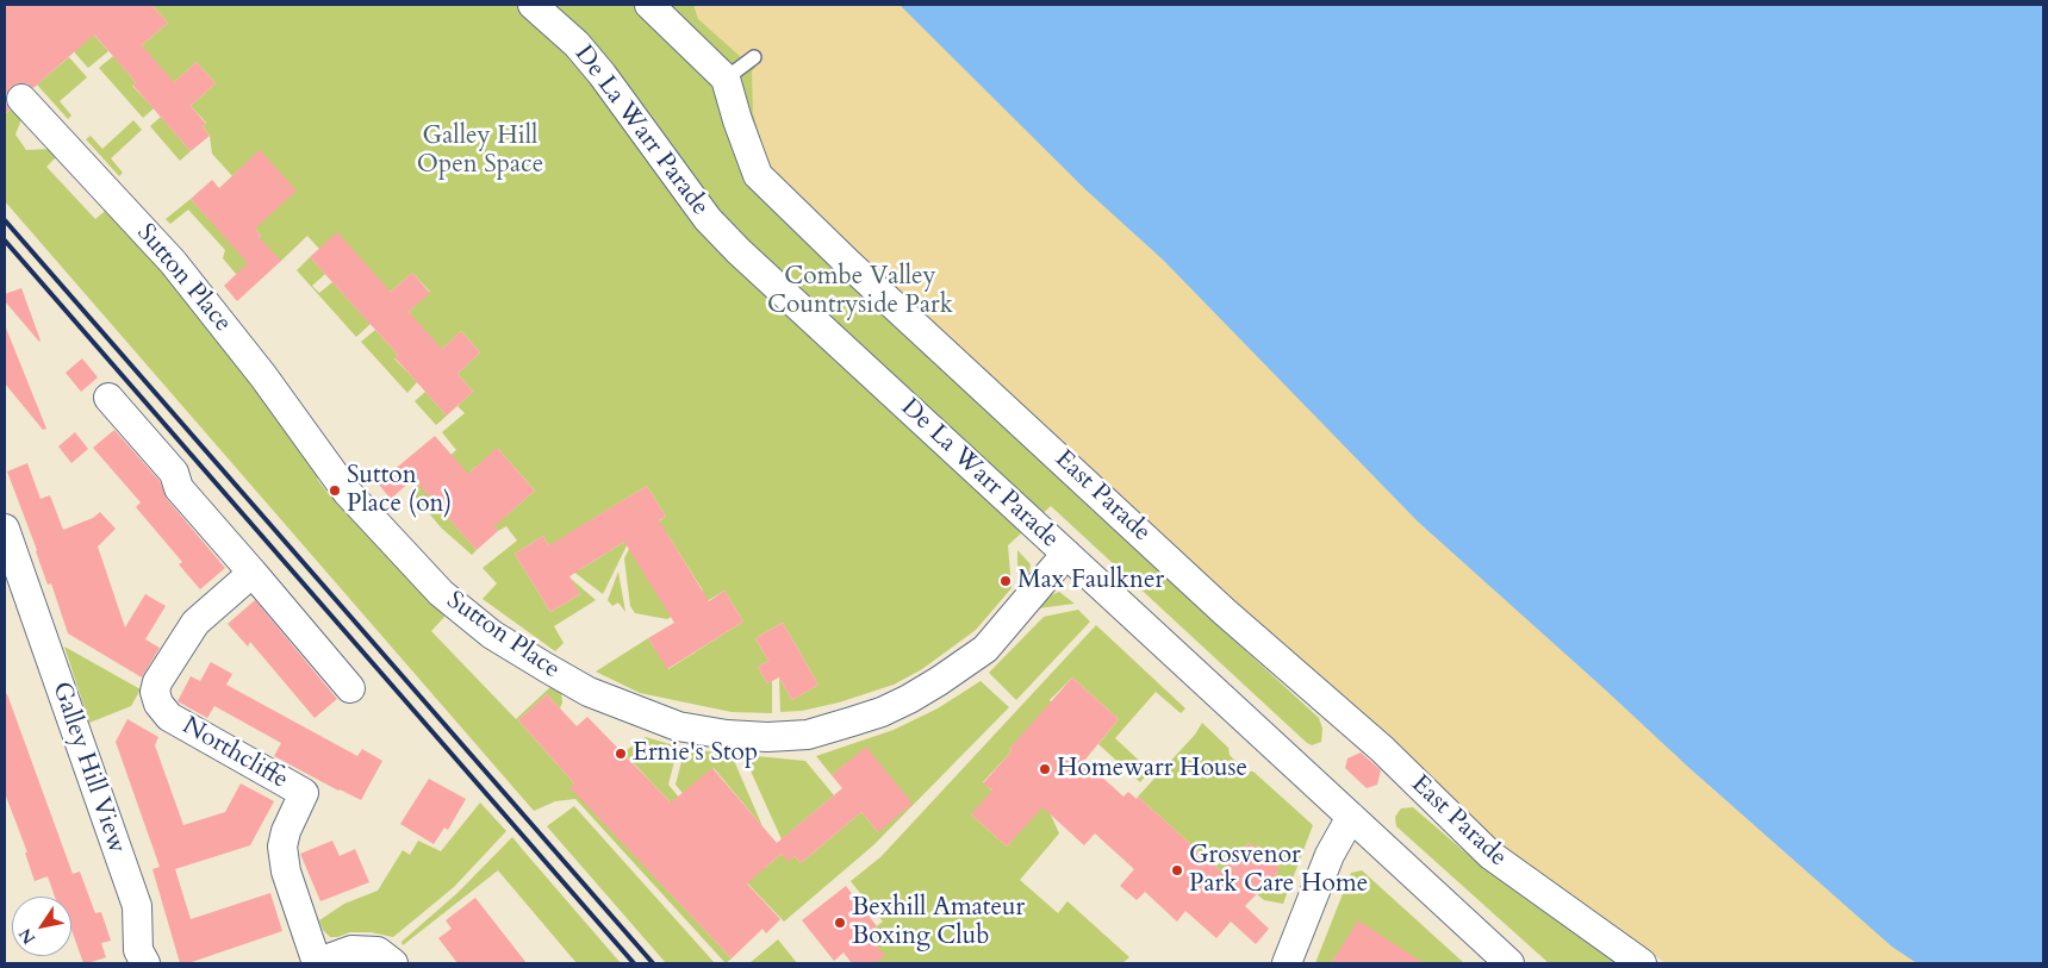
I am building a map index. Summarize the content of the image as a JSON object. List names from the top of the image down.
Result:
{
  "streets": {
    "street": [
      "De La Warr Parade",
      "Sutton Place",
      "East Parade",
      "Northcliffe",
      "Galley Hill View"
    ]
  },
  "crossings": [
    ["De La Warr Parade", "Sutton Place"]
  ],
  "parks": ["Galley Hill Open Space", "Combe Valley Countryside Park"],
  "places": [
    "Sutton Place (on)",
    "Max Faulkner",
    "Ernie's Stop",
    "Homewarr House",
    "Grosvenor Park Care Home",
    "Bexhill Amateur Boxing Club"
  ],
  "north": "bottom left"
}
